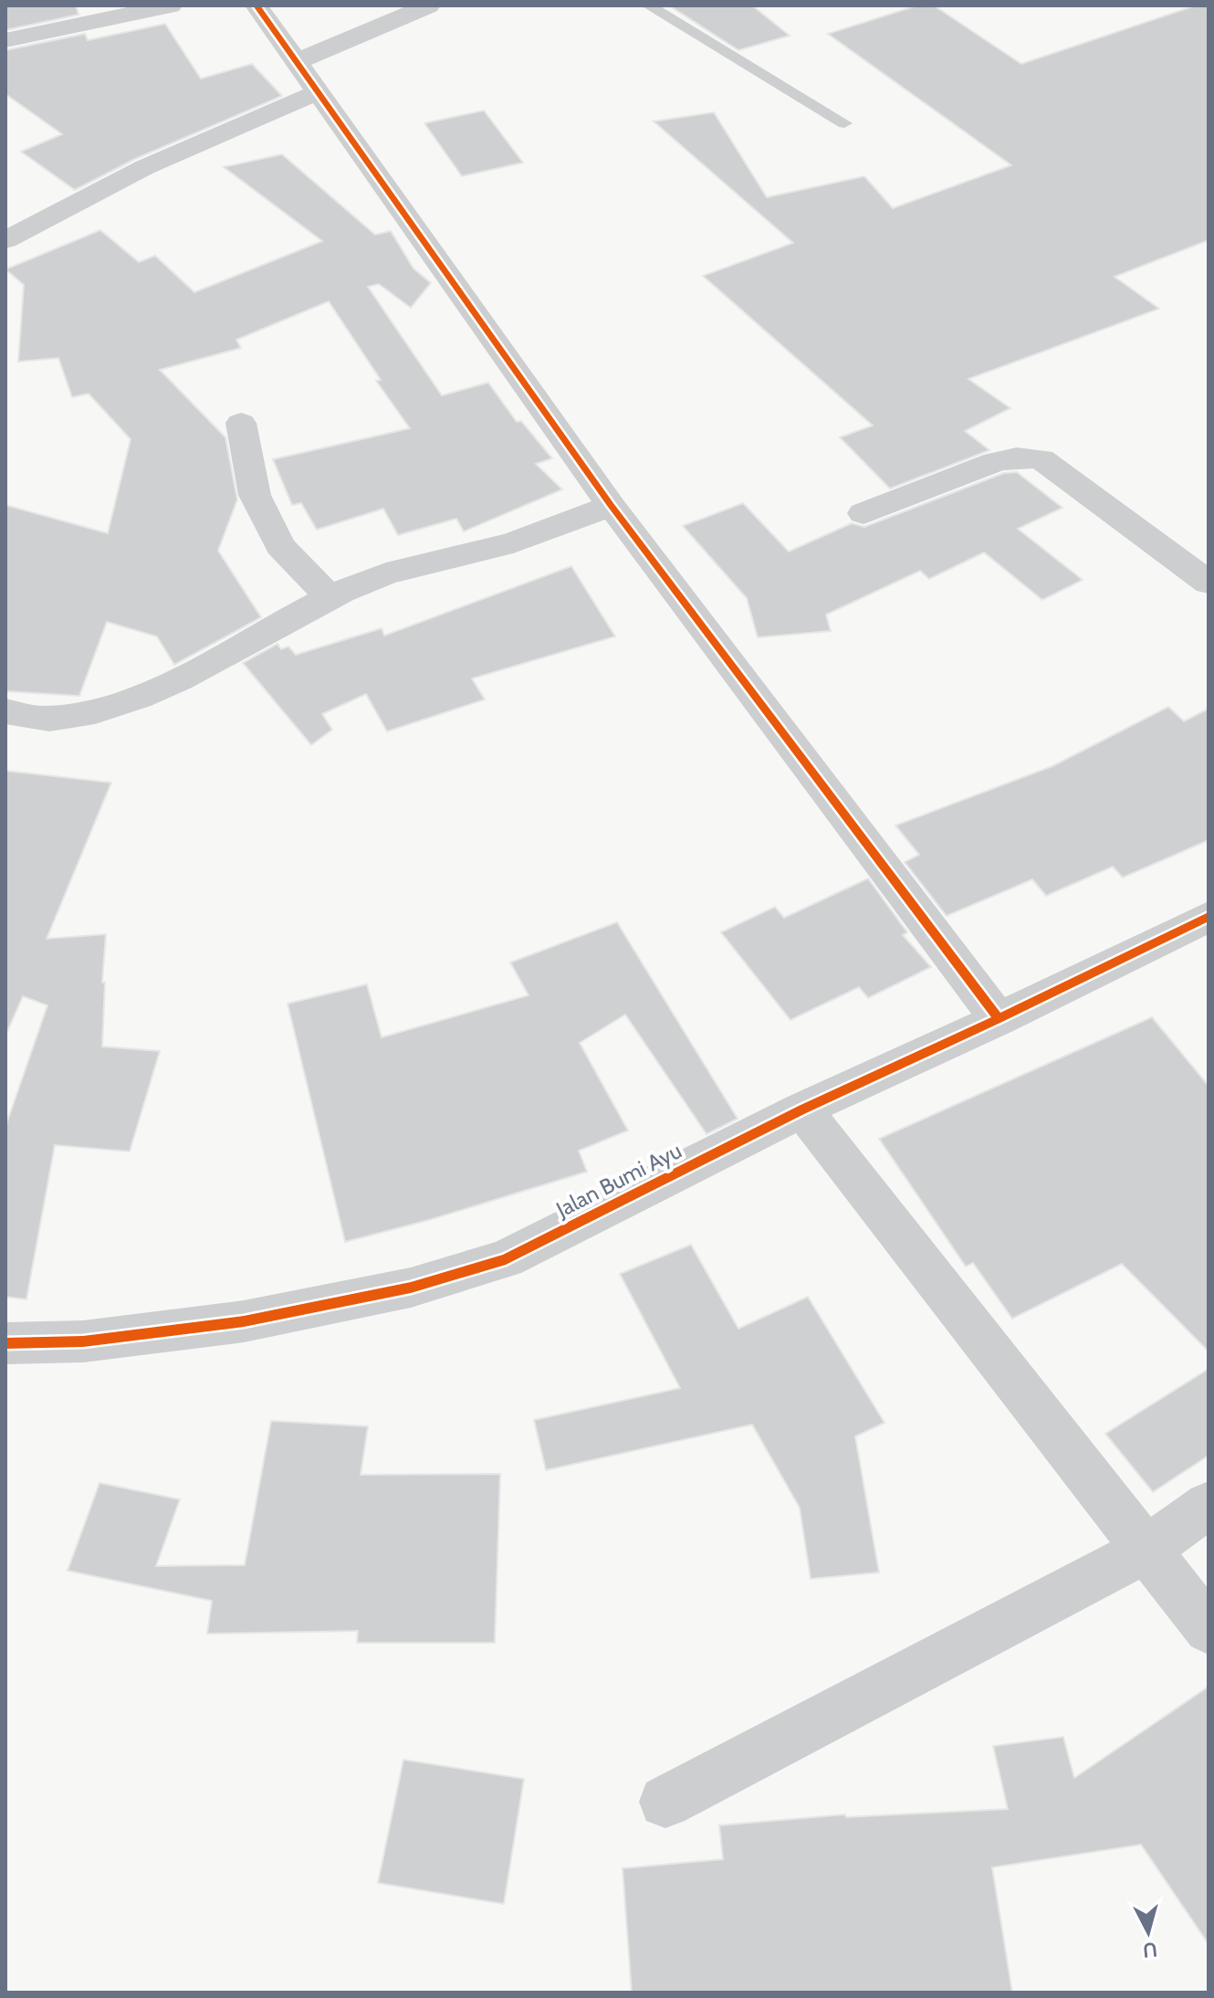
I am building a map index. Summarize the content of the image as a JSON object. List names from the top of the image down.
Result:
{
  "streets": {
    "street": ["Jalan Bumi Ayu"]
  },
  "north": "bottom"
}
